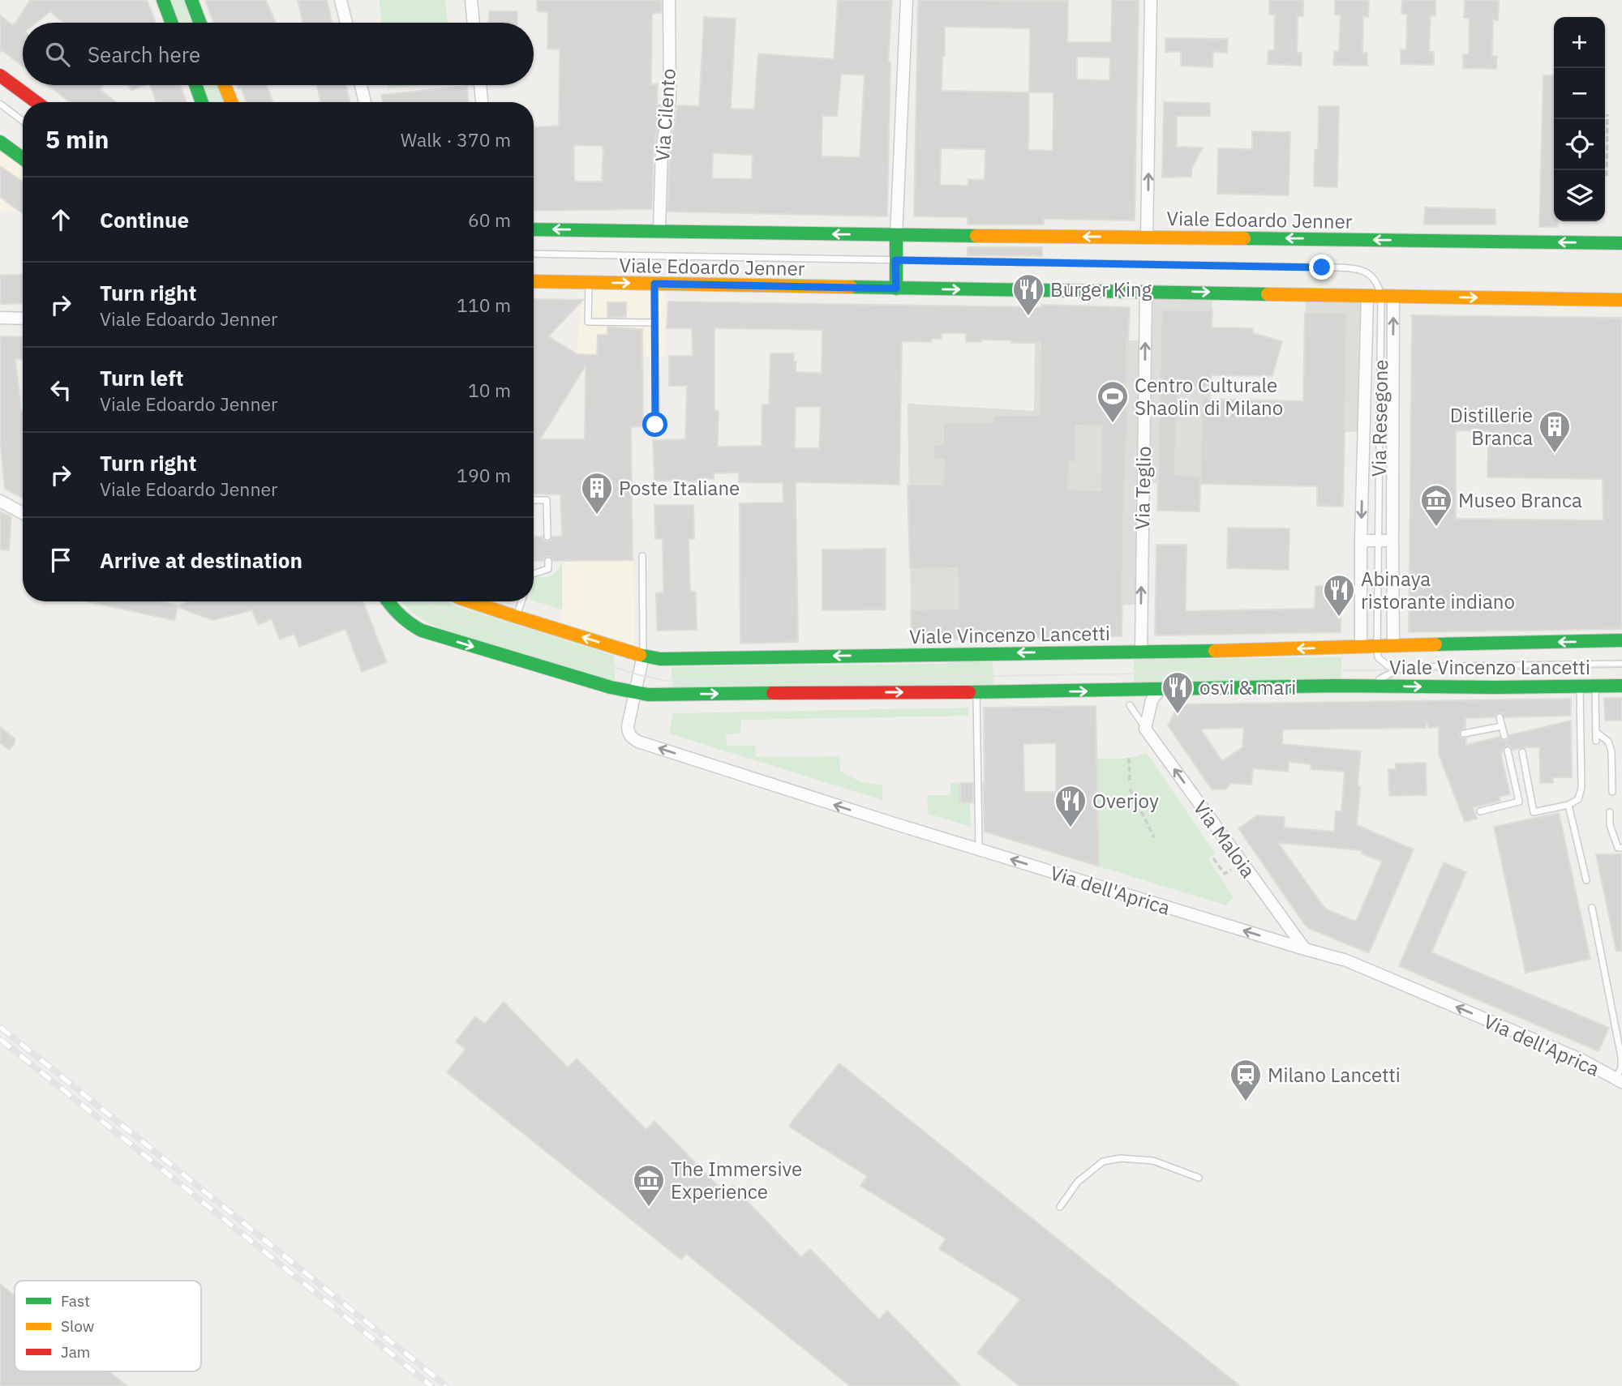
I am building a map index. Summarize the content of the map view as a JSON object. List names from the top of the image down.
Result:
{
  "streets": {
    "main road": ["Viale Edoardo Jenner", "Viale Vincenzo Lancetti"],
    "street": [
      "Via Cilento",
      "Via Resegone",
      "Via Teglio",
      "Via Maloia",
      "Via dell'Aprica"
    ]
  },
  "crossings": [
    ["Via Cilento", "Viale Edoardo Jenner"],
    ["Viale Edoardo Jenner", "Via Resegone"],
    ["Viale Edoardo Jenner", "Via Teglio"],
    ["Via Resegone", "Viale Vincenzo Lancetti"],
    ["Via Teglio", "Viale Vincenzo Lancetti"],
    ["Viale Vincenzo Lancetti", "Via dell'Aprica"],
    ["Via Maloia", "Via dell'Aprica"]
  ],
  "one_way": ["Via Teglio", "Via Maloia", "Via dell'Aprica"],
  "places": {
    "restaurant": [
      "Burger King",
      "Abinaya ristorante indiano",
      "osvi & mari",
      "Overjoy"
    ],
    "sports": ["Centro Culturale Shaolin di Milano"],
    "building": ["Distillerie Branca", "Poste Italiane"],
    "museum": ["Museo Branca", "The Immersive Experience"],
    "station": ["Milano Lancetti"]
  },
  "legend": ["Fast", "Slow", "Jam"],
  "page": {
    "map_buttons": ["+", "−"],
    "search": "Search here",
    "heading": ["5 min", "Walk · 370 m"],
    "list": [
      ["Continue", "60 m"],
      ["Turn right", "Viale Edoardo Jenner", "110 m"],
      ["Turn left", "Viale Edoardo Jenner", "10 m"],
      ["Turn right", "Viale Edoardo Jenner", "190 m"],
      "Arrive at destination"
    ]
  }
}
